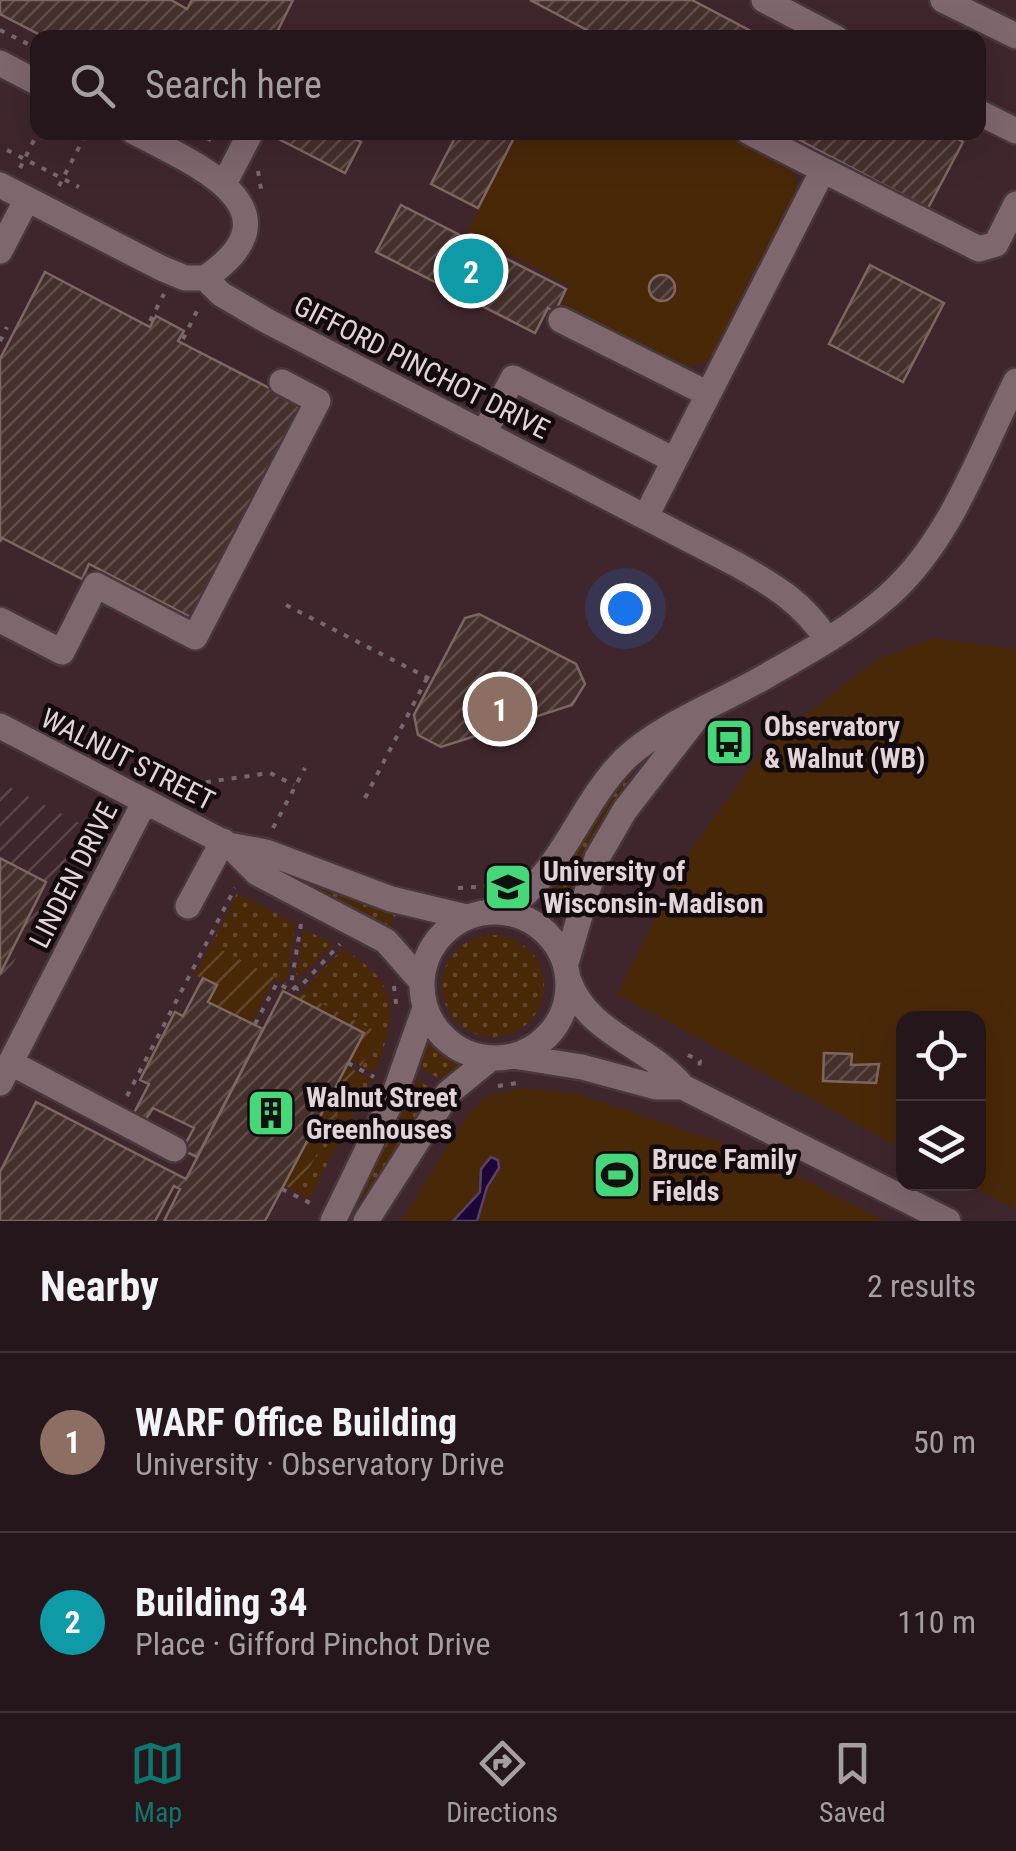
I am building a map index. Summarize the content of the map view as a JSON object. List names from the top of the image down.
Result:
{
  "streets": {
    "street": ["GIFFORD PINCHOT DRIVE", "WALNUT STREET", "LINDEN DRIVE"]
  },
  "crossings": [
    ["WALNUT STREET", "LINDEN DRIVE"]
  ],
  "places": {
    "bus stop": ["Observatory & Walnut (WB)"],
    "school or university": ["University of Wisconsin-Madison"],
    "building": ["Walnut Street Greenhouses"],
    "sports": ["Bruce Family Fields"]
  },
  "page": {
    "search": "Search here",
    "pins": ["2", "1"],
    "heading": ["Nearby", "2 results"],
    "list": [
      {
        "mark": "1",
        "name": "WARF Office Building",
        "note": "University · Observatory Drive",
        "value": "50 m"
      },
      {
        "mark": "2",
        "name": "Building 34",
        "note": "Place · Gifford Pinchot Drive",
        "value": "110 m"
      }
    ],
    "nav": ["Map", "Directions", "Saved"]
  }
}
